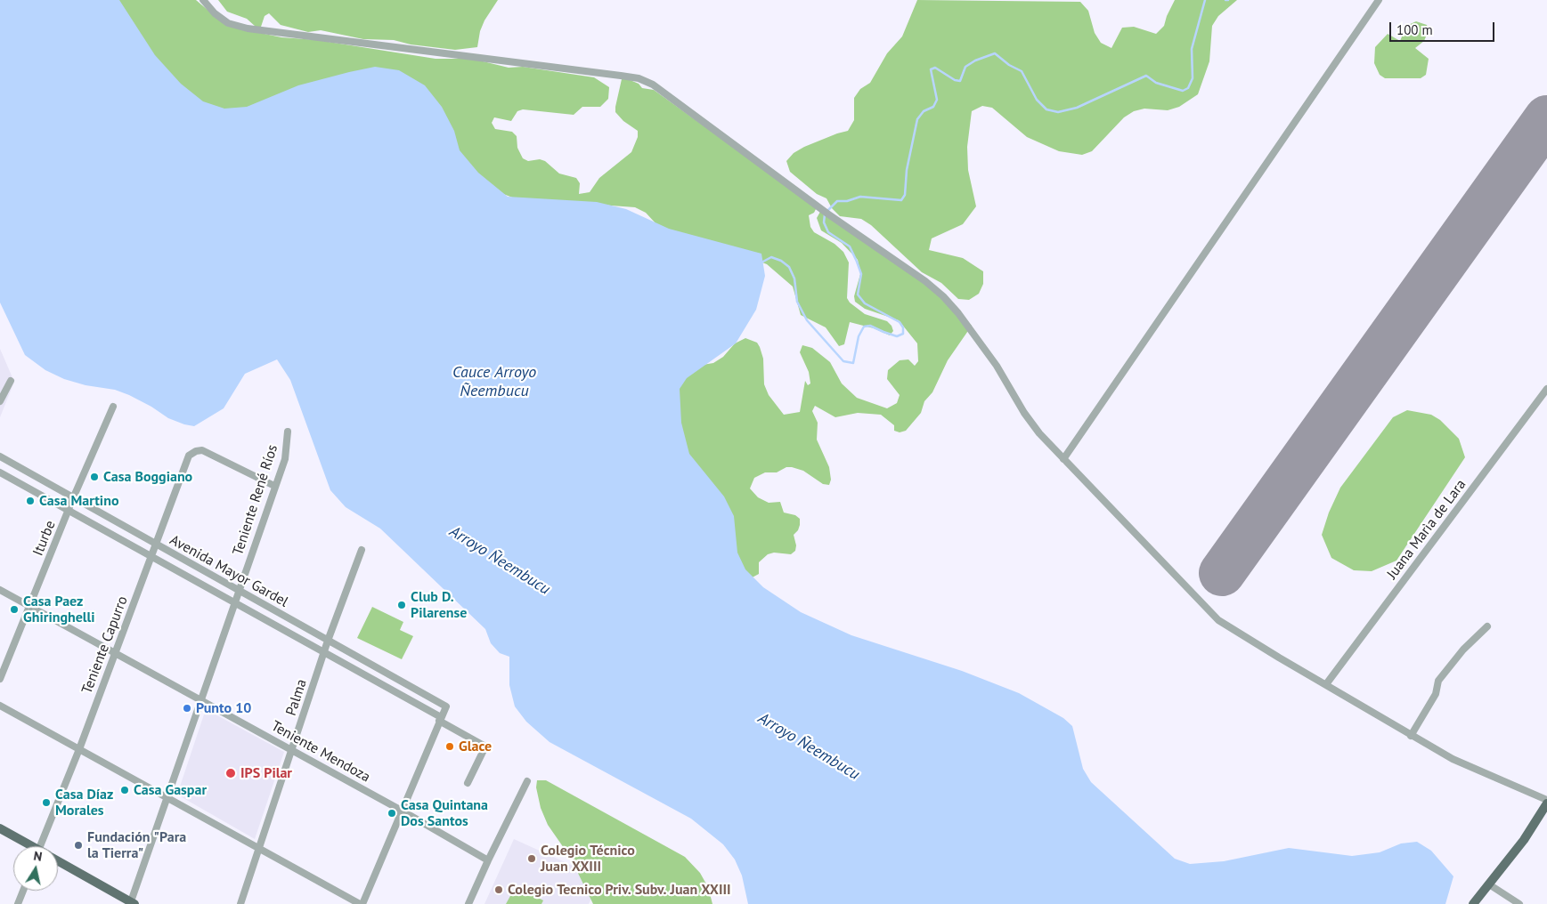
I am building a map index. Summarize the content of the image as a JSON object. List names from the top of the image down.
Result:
{
  "streets": {
    "street": [
      "Teniente René Ríos",
      "Juana Marìa de Lara",
      "Iturbe",
      "Avenida Mayor Gardel",
      "Teniente Capurro",
      "Palma",
      "Teniente Mendoza"
    ]
  },
  "crossings": [
    ["Teniente René Ríos", "Avenida Mayor Gardel"],
    ["Teniente René Ríos", "Teniente Capurro"],
    ["Teniente René Ríos", "Teniente Mendoza"],
    ["Iturbe", "Avenida Mayor Gardel"],
    ["Iturbe", "Teniente Mendoza"],
    ["Avenida Mayor Gardel", "Teniente Capurro"],
    ["Avenida Mayor Gardel", "Palma"],
    ["Teniente Capurro", "Teniente Mendoza"],
    ["Palma", "Teniente Mendoza"]
  ],
  "water": ["Cauce Arroyo Ñeembucu", "Arroyo Ñeembucu"],
  "places": [
    "Casa Boggiano",
    "Casa Martino",
    "Club D. Pilarense",
    "Casa Paez Ghiringhelli",
    "Punto 10",
    "Glace",
    "IPS Pilar",
    "Casa Gaspar",
    "Casa Díaz Morales",
    "Casa Quintana Dos Santos",
    "Fundación \"Para la Tierra\"",
    "Colegio Técnico Juan XXIII",
    "Colegio Tecnico Priv. Subv. Juan XXIII"
  ],
  "scale_bar": "100 m",
  "north": "top"
}
